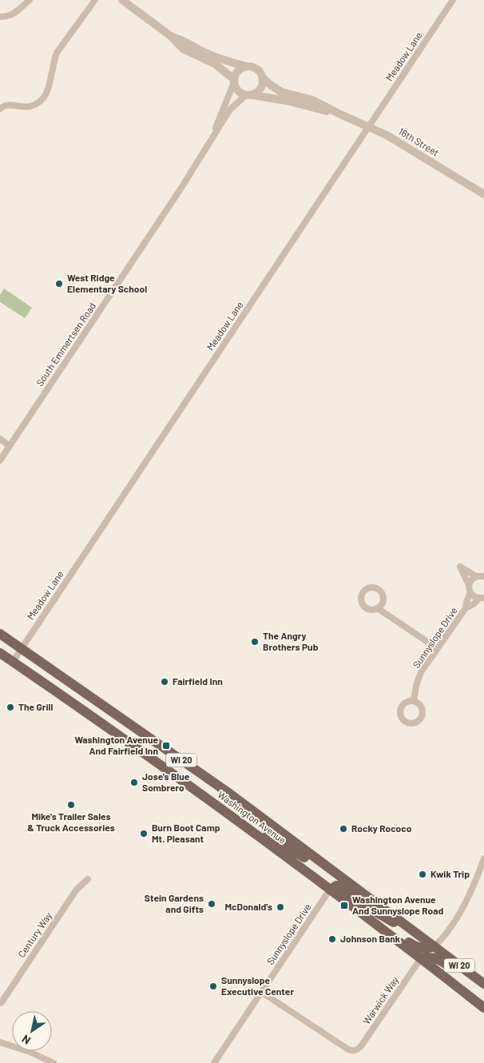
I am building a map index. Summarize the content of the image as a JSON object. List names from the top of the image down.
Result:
{
  "streets": {
    "main road": ["WI 20", "Washington Avenue"],
    "street": [
      "Meadow Lane",
      "16th Street",
      "South Emmertsen Road",
      "Sunnyslope Drive",
      "Century Way",
      "Warwick Way"
    ]
  },
  "crossings": [
    ["Meadow Lane", "16th Street"],
    ["Meadow Lane", "Washington Avenue"],
    ["16th Street", "South Emmertsen Road"],
    ["Sunnyslope Drive", "Washington Avenue"],
    ["Sunnyslope Drive", "Warwick Way"],
    ["Washington Avenue", "Warwick Way"]
  ],
  "places": {
    "other": [
      "West Ridge Elementary School",
      "The Angry Brothers Pub",
      "Fairfield Inn",
      "The Grill",
      "Jose's Blue Sombrero",
      "Mike's Trailer Sales & Truck Accessories",
      "Rocky Rococo",
      "Burn Boot Camp Mt. Pleasant",
      "Kwik Trip",
      "Stein Gardens and Gifts",
      "McDonald's",
      "Johnson Bank",
      "Sunnyslope Executive Center"
    ],
    "transit": ["Washington Avenue And Fairfield Inn", "Washington Avenue And Sunnyslope Road"]
  },
  "north": "bottom left"
}
